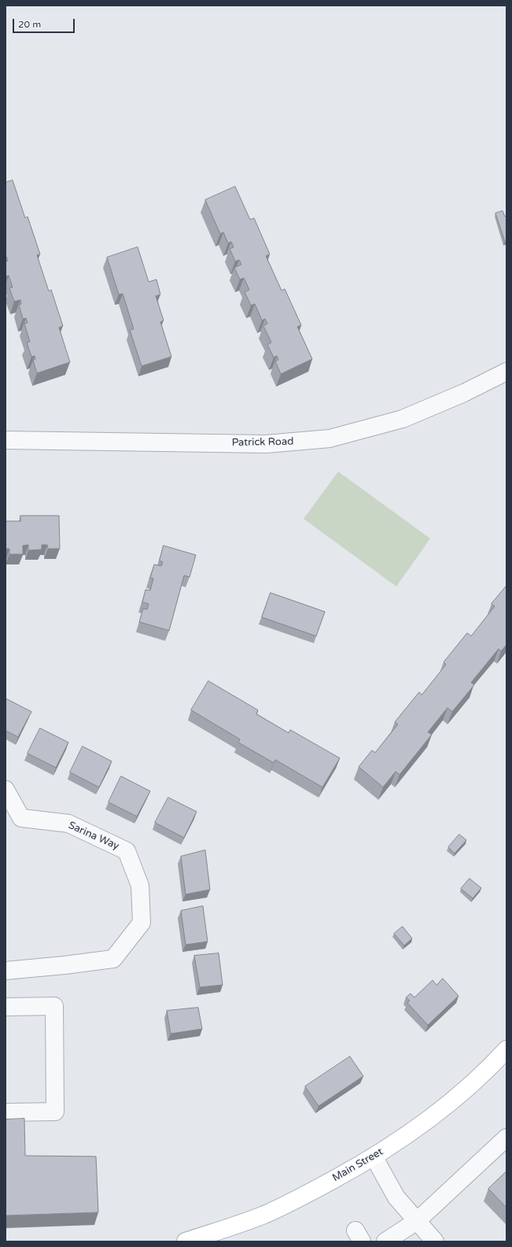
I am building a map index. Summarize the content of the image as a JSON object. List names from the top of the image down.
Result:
{
  "streets": {
    "main road": ["Main Street"],
    "street": ["Patrick Road", "Sarina Way"]
  },
  "scale_bar": "20 m"
}
